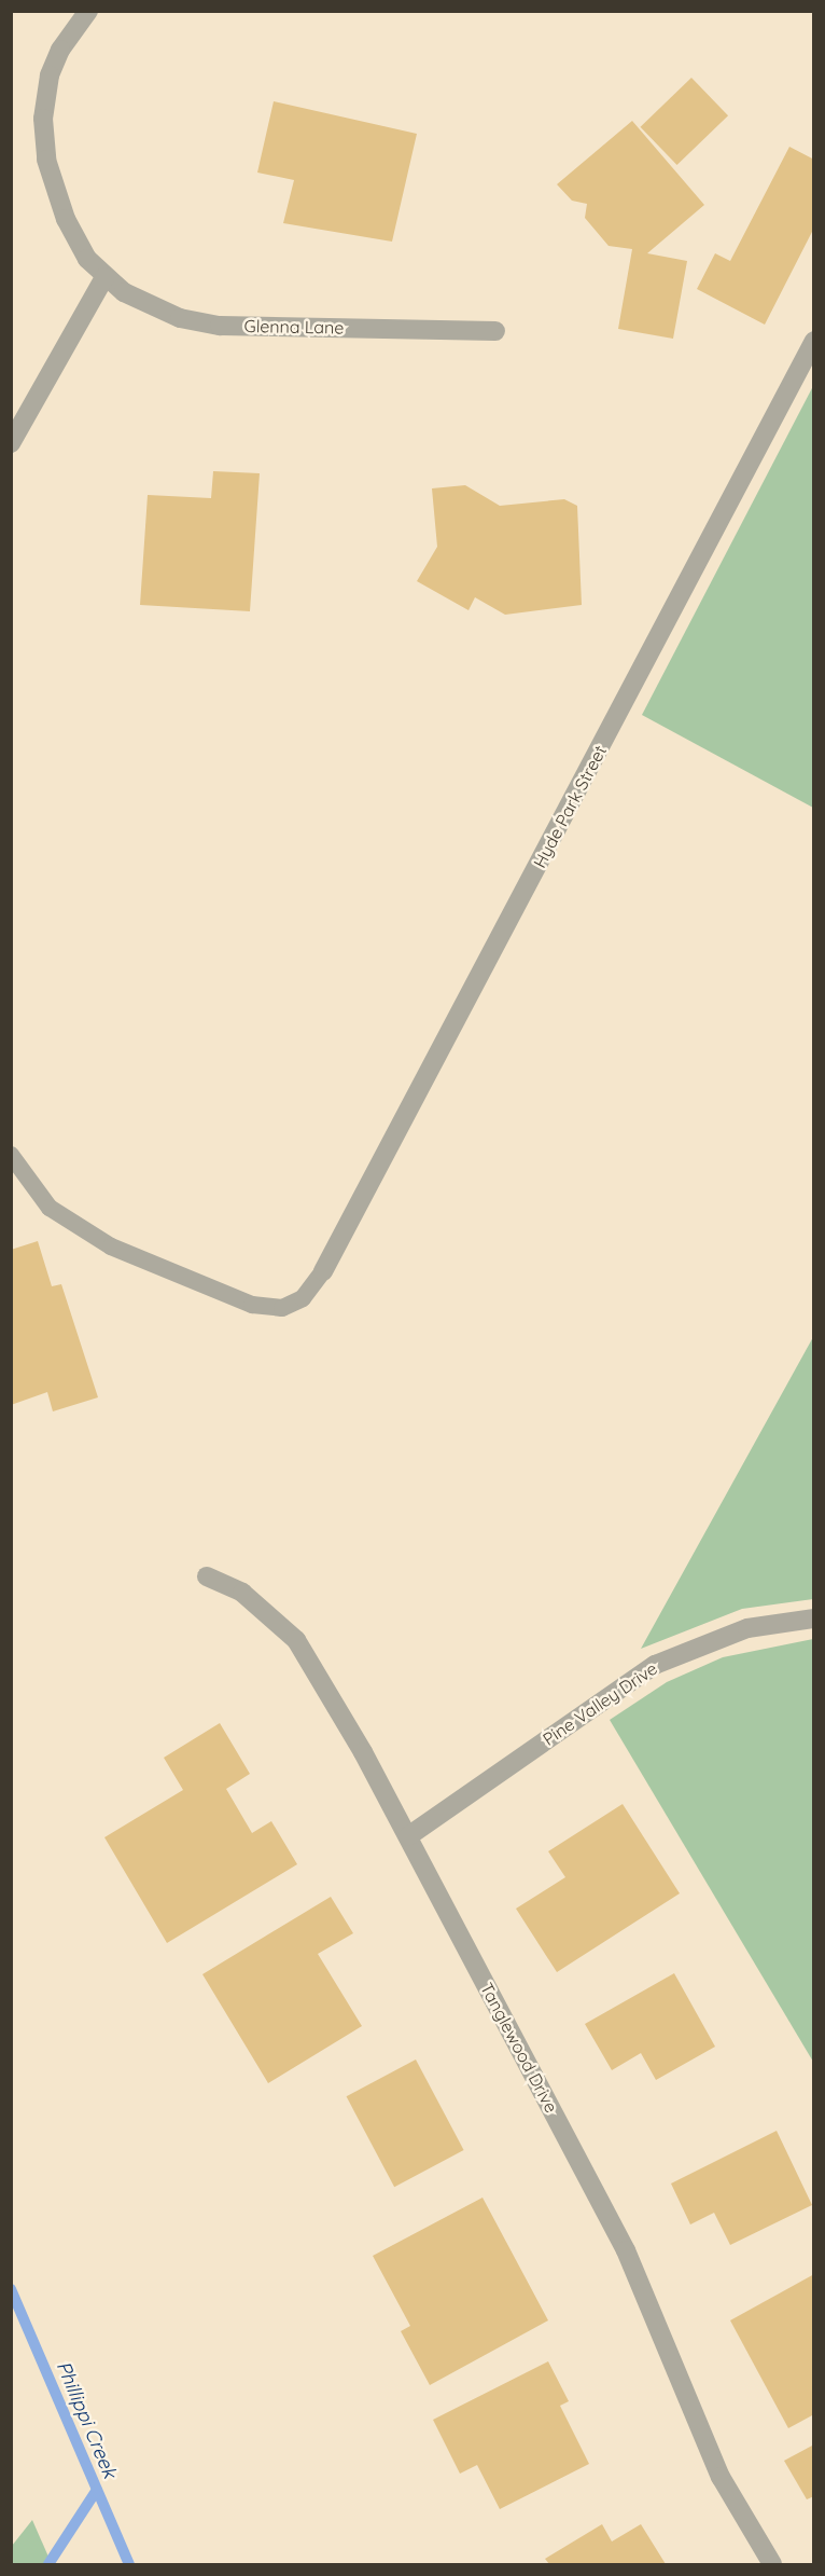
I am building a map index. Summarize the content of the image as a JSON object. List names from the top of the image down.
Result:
{
  "streets": {
    "street": [
      "Glenna Lane",
      "Hyde Park Street",
      "Pine Valley Drive",
      "Tanglewood Drive"
    ]
  },
  "crossings": [
    ["Pine Valley Drive", "Tanglewood Drive"]
  ],
  "water": ["Phillippi Creek"]
}
